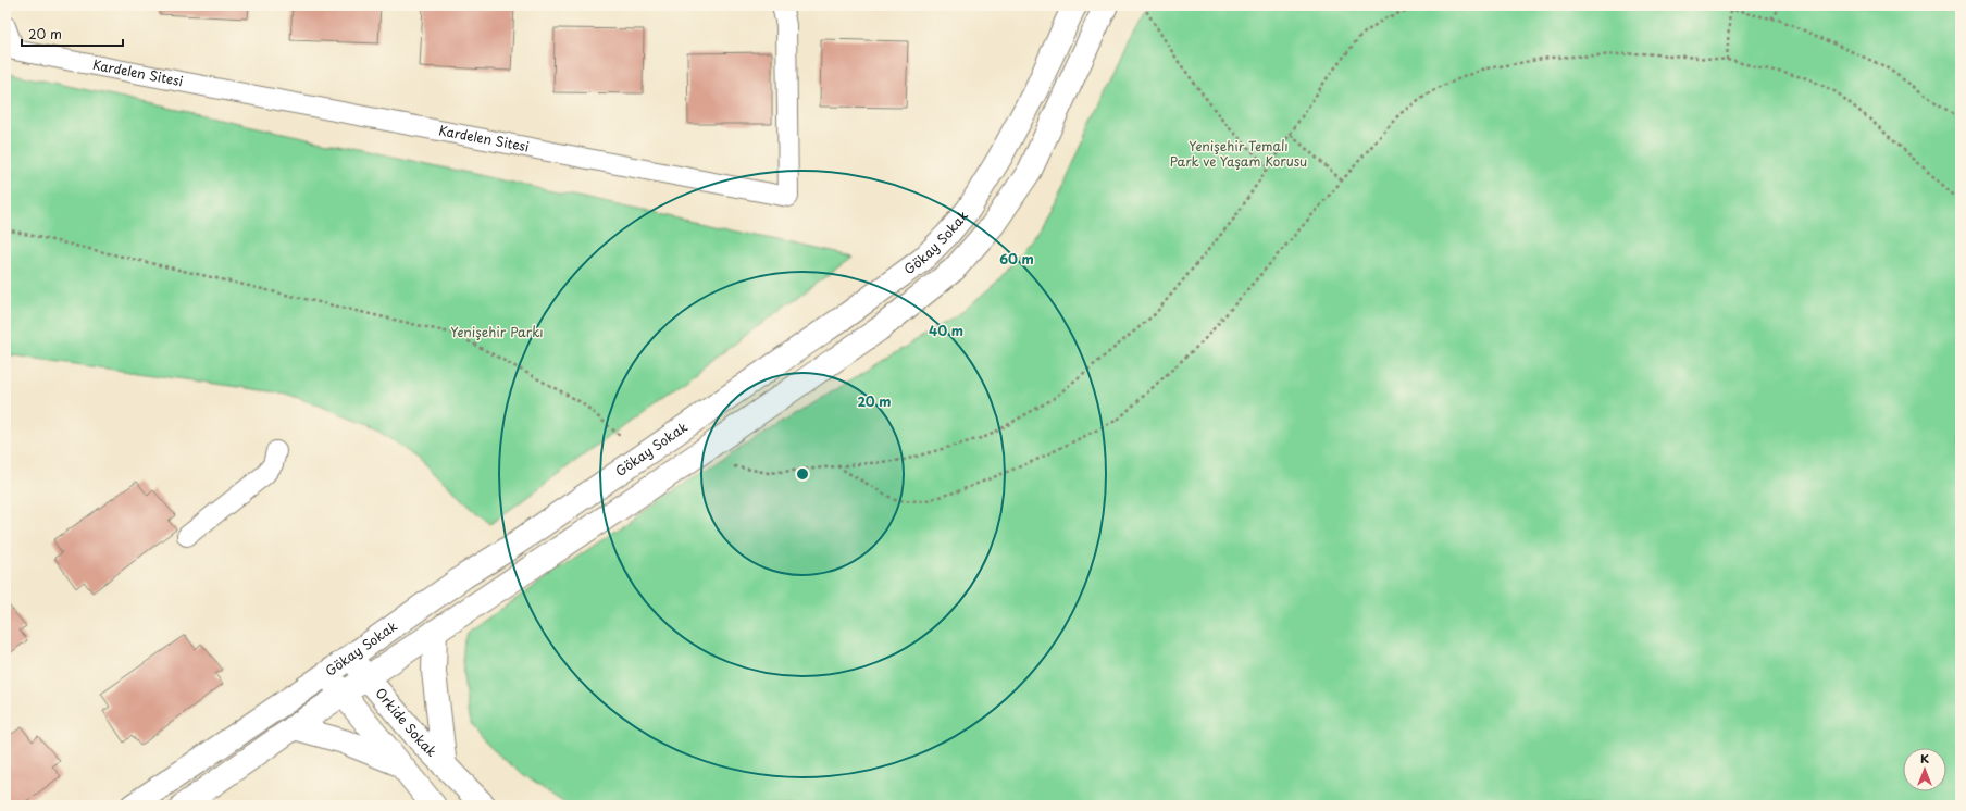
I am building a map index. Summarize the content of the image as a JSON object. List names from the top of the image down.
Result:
{
  "streets": {
    "street": ["Gökay Sokak", "Orkide Sokak"],
    "lane": ["Kardelen Sitesi"]
  },
  "crossings": [
    ["Gökay Sokak", "Orkide Sokak"]
  ],
  "parks": ["Yenişehir Temalı Park ve Yaşam Korusu", "Yenişehir Parkı"],
  "scale_bar": "20 m",
  "north": "top",
  "rings": ["60 m", "40 m", "20 m"]
}
